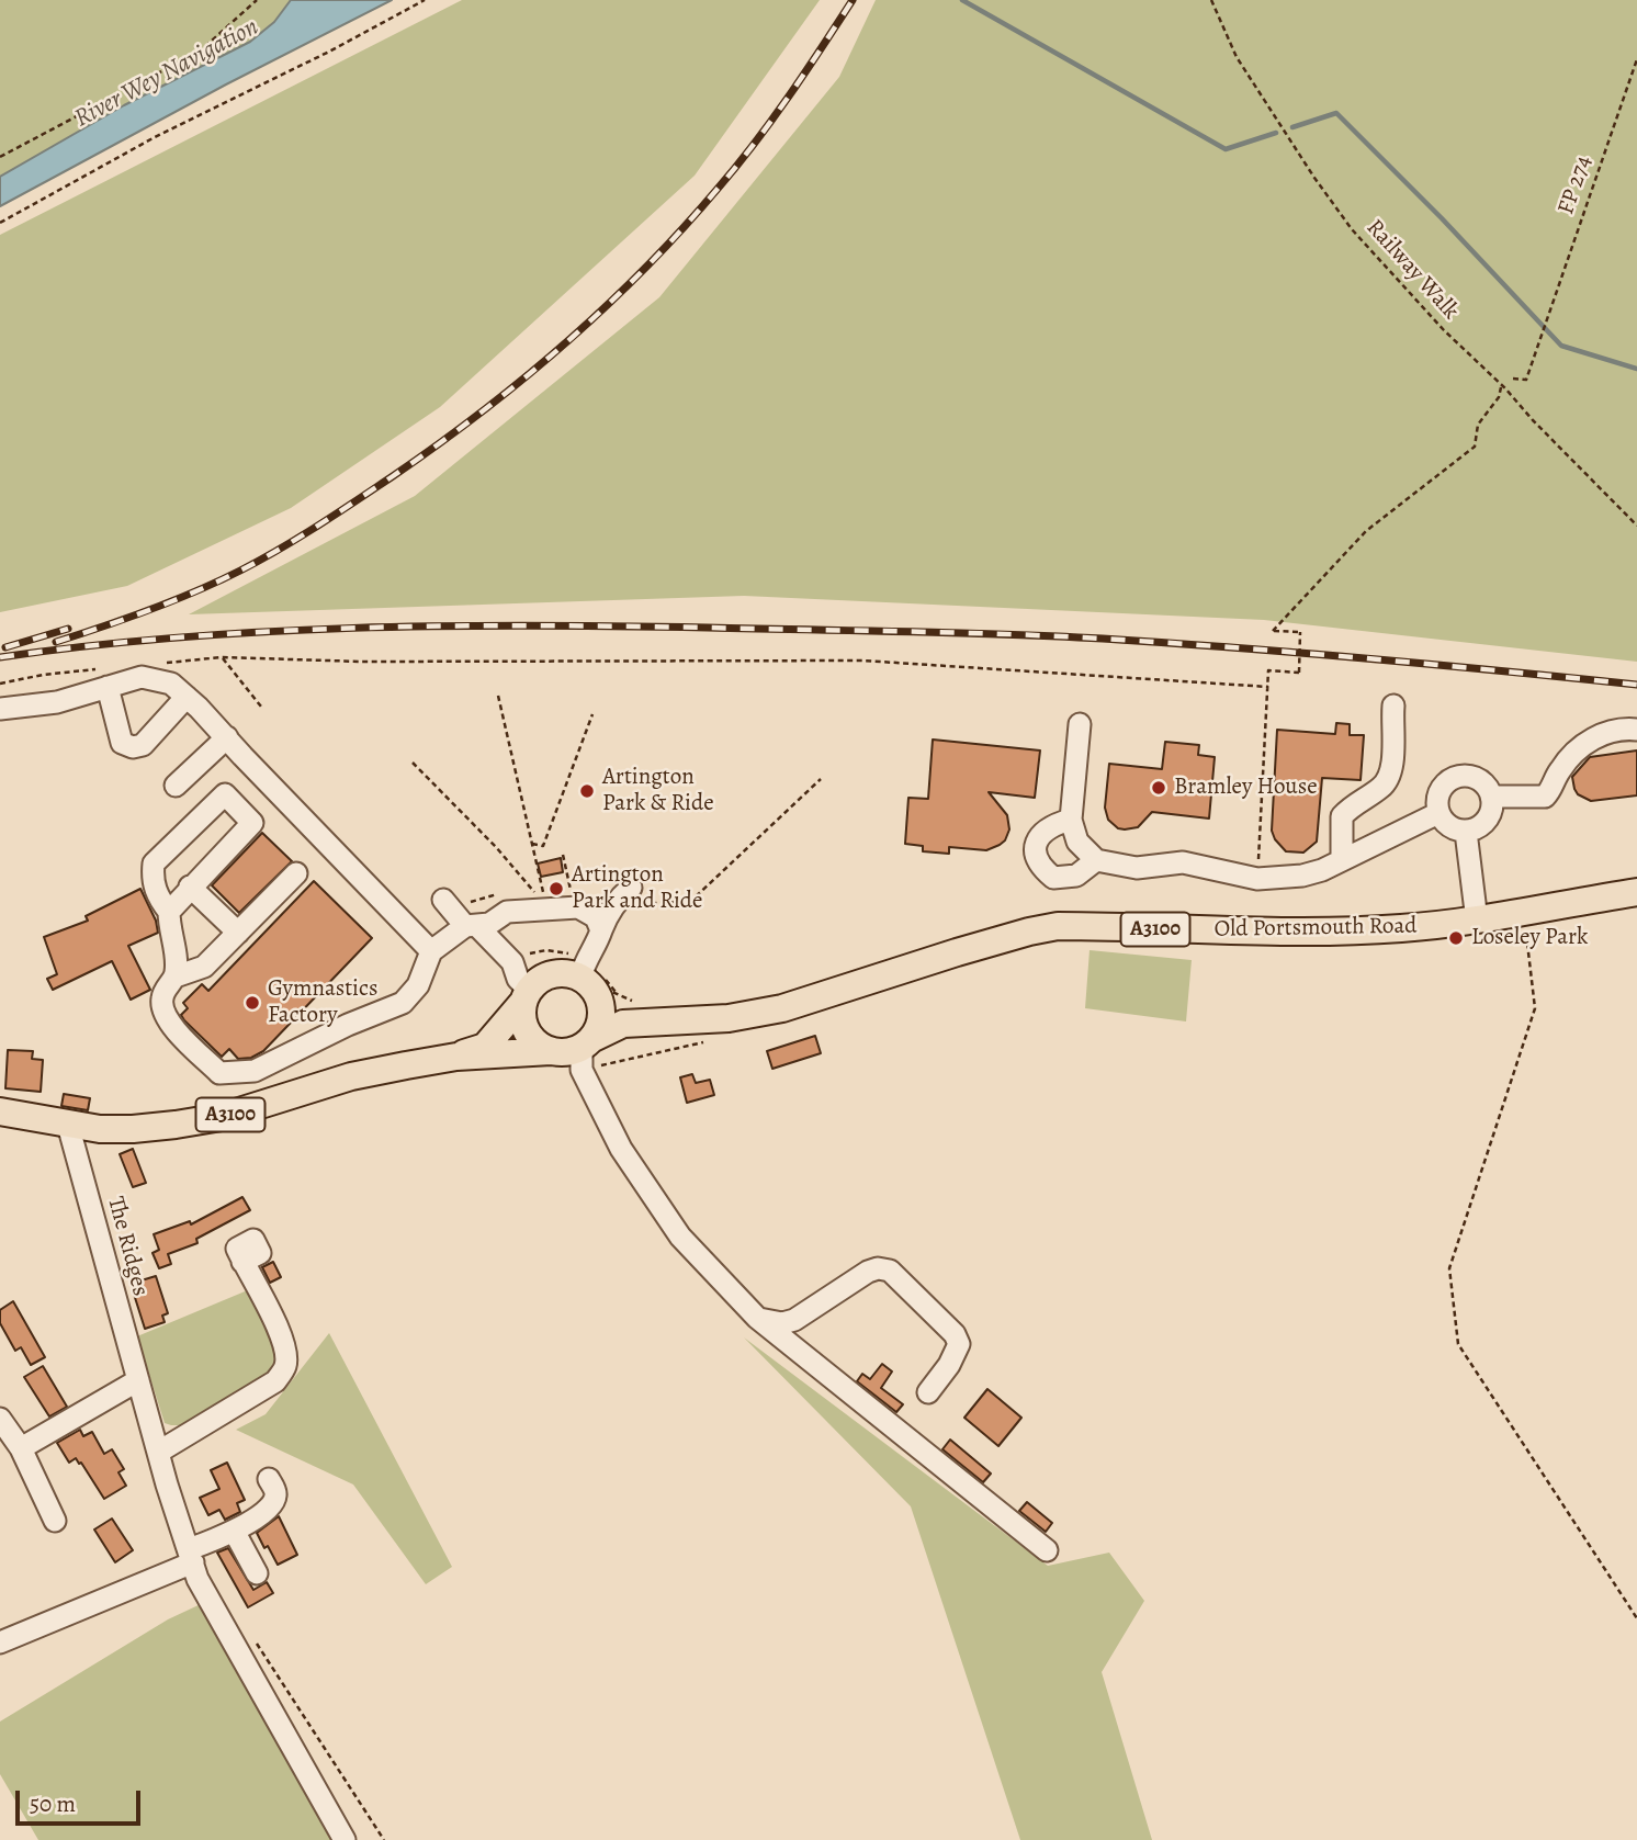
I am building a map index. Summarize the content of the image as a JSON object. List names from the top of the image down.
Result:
{
  "streets": {
    "main road": ["Old Portsmouth Road", "A3100"],
    "street": ["The Ridges"],
    "path": ["FP 274", "Railway Walk"]
  },
  "crossings": [
    ["Old Portsmouth Road", "A3100"],
    ["A3100", "The Ridges"]
  ],
  "water": ["River Wey Navigation"],
  "places": [
    "Bramley House",
    "Artington Park & Ride",
    "Artington Park and Ride",
    "Loseley Park",
    "Gymnastics Factory"
  ],
  "scale_bar": "50 m"
}
